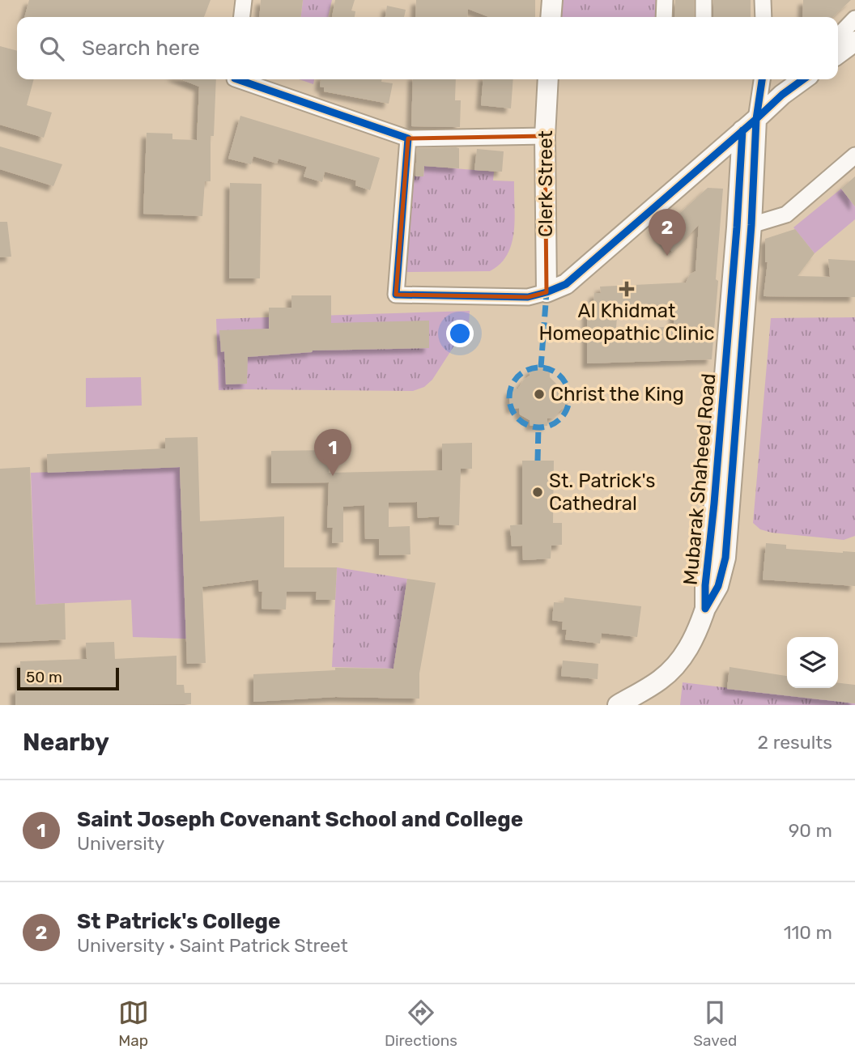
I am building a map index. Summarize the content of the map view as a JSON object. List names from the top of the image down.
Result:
{
  "streets": {
    "street": ["Clerk Street", "Mubarak Shaheed Road"]
  },
  "places": {
    "health": ["Al Khidmat Homeopathic Clinic"],
    "other": ["Christ the King", "St. Patrick's Cathedral"]
  },
  "scale_bar": "50 m",
  "page": {
    "search": "Search here",
    "pins": ["2", "1"],
    "scale": "50 m",
    "heading": ["Nearby", "2 results"],
    "list": [
      {
        "mark": "1",
        "name": "Saint Joseph Covenant School and College",
        "note": "University",
        "value": "90 m"
      },
      {
        "mark": "2",
        "name": "St Patrick's College",
        "note": "University · Saint Patrick Street",
        "value": "110 m"
      }
    ],
    "nav": ["Map", "Directions", "Saved"]
  }
}
